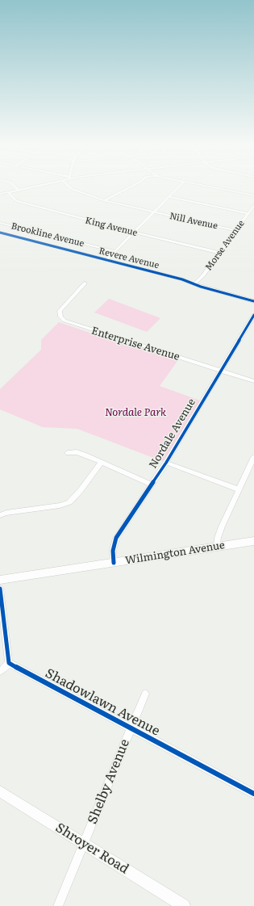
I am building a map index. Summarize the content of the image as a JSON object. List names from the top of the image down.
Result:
{
  "streets": {
    "main road": ["Wilmington Avenue", "Shroyer Road"],
    "street": [
      "Nill Avenue",
      "King Avenue",
      "Brookline Avenue",
      "Morse Avenue",
      "Revere Avenue",
      "Enterprise Avenue",
      "Nordale Avenue",
      "Shadowlawn Avenue",
      "Shelby Avenue"
    ]
  },
  "crossings": [
    ["Nill Avenue", "Morse Avenue"],
    ["King Avenue", "Morse Avenue"],
    ["Morse Avenue", "Revere Avenue"],
    ["Enterprise Avenue", "Nordale Avenue"],
    ["Nordale Avenue", "Wilmington Avenue"],
    ["Shadowlawn Avenue", "Shelby Avenue"],
    ["Shelby Avenue", "Shroyer Road"]
  ],
  "parks": ["Nordale Park"]
}
